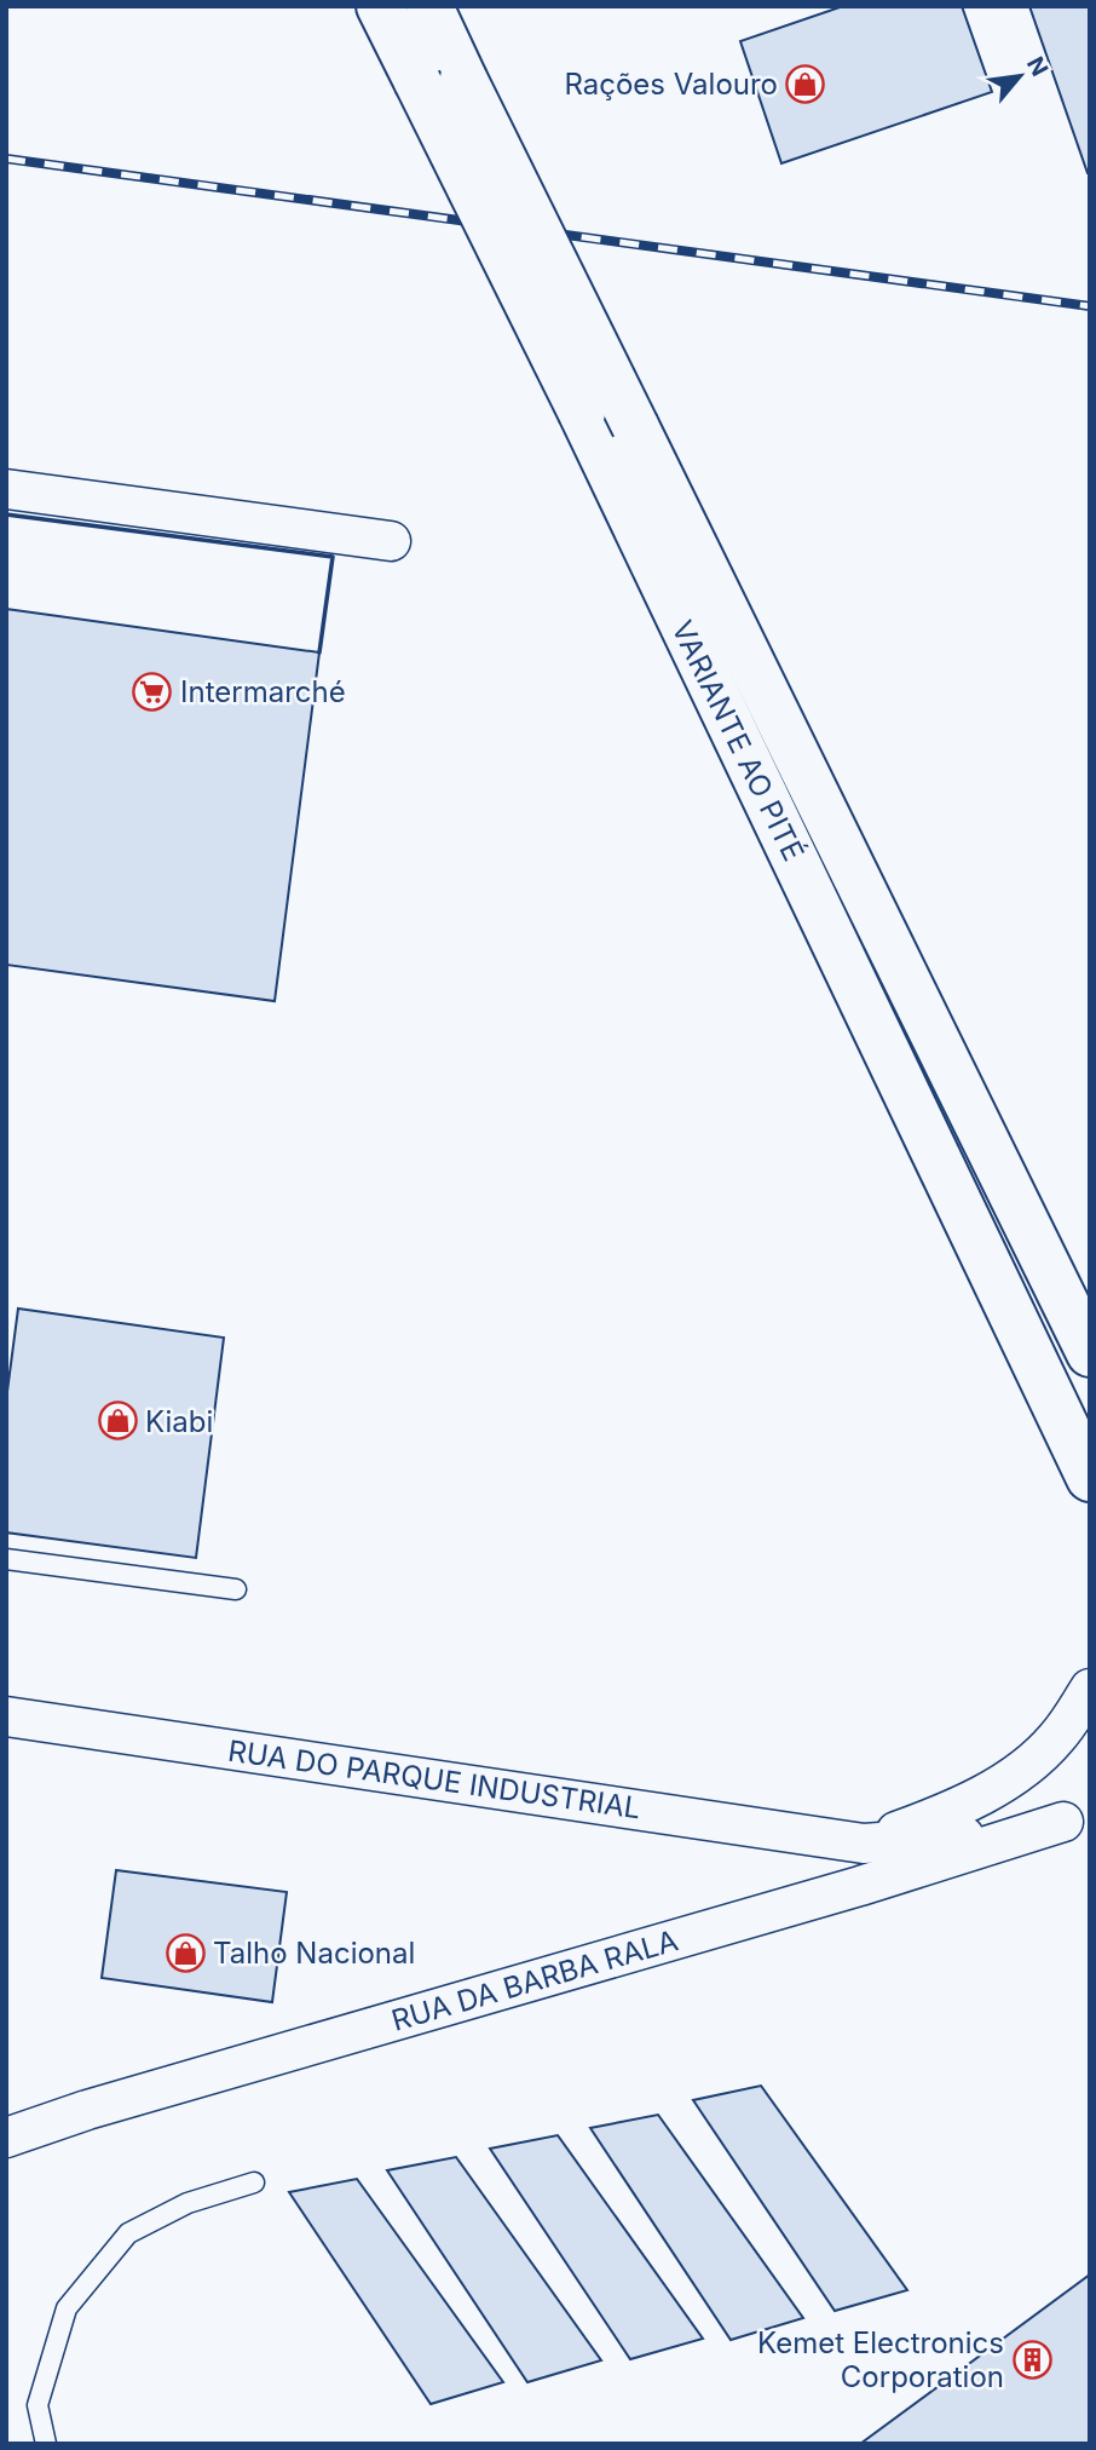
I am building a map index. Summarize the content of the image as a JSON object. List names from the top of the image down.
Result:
{
  "streets": {
    "main road": ["VARIANTE AO PITÉ"],
    "street": ["RUA DO PARQUE INDUSTRIAL", "RUA DA BARBA RALA"]
  },
  "crossings": [
    ["RUA DO PARQUE INDUSTRIAL", "RUA DA BARBA RALA"]
  ],
  "places": {
    "shop": ["Rações Valouro", "Kiabi", "Talho Nacional"],
    "supermarket": ["Intermarché"],
    "building": ["Kemet Electronics Corporation"]
  },
  "north": "top right"
}
